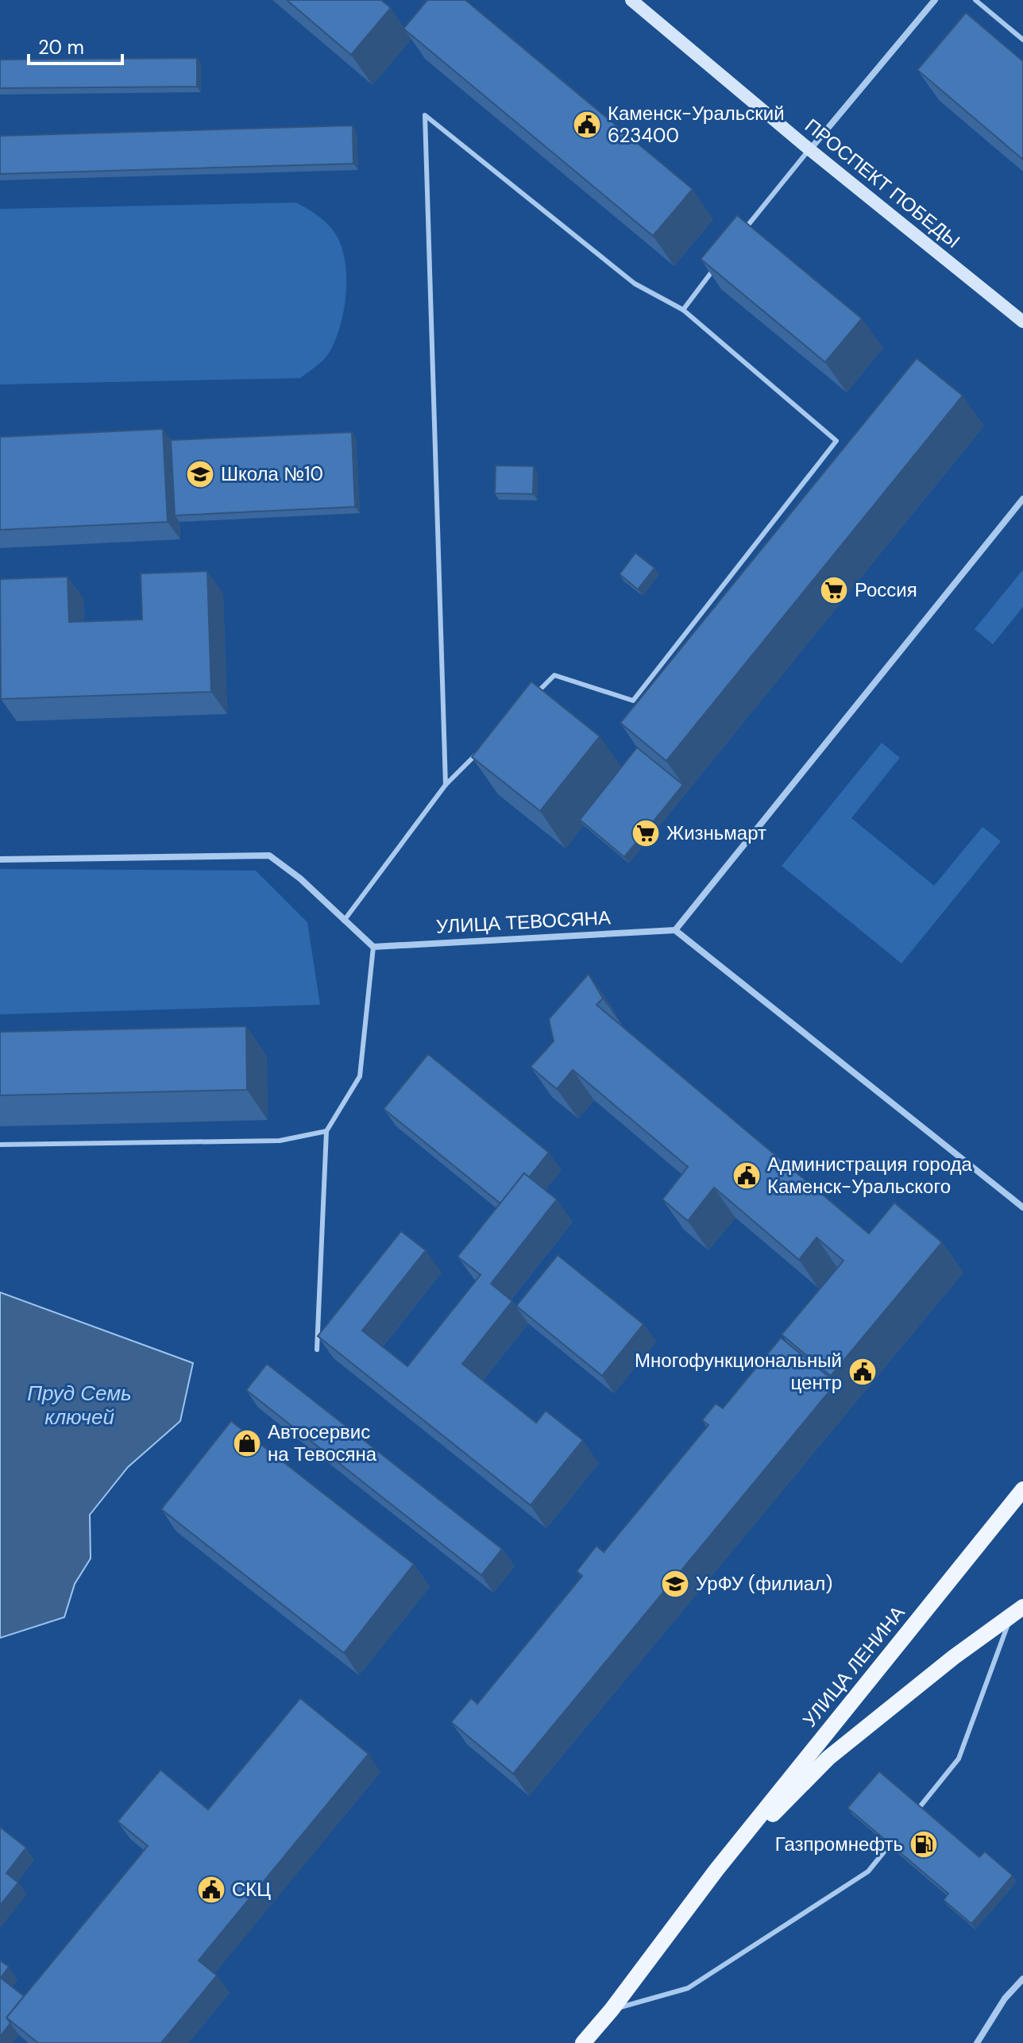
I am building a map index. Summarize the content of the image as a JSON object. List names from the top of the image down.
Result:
{
  "streets": {
    "main road": ["ПРОСПЕКТ ПОБЕДЫ", "УЛИЦА ЛЕНИНА"],
    "street": ["УЛИЦА ТЕВОСЯНА"]
  },
  "water": ["Пруд Семь ключей"],
  "places": {
    "public building": [
      "Каменск-Уральский 623400",
      "Администрация города Каменск-Уральского",
      "Многофункциональный центр",
      "СКЦ"
    ],
    "school or university": ["Школа №10", "УрФУ (филиал)"],
    "supermarket": ["Россия", "Жизньмарт"],
    "shop": ["Автосервис на Тевосяна"],
    "fuel station": ["Газпромнефть"]
  },
  "scale_bar": "20 m"
}
